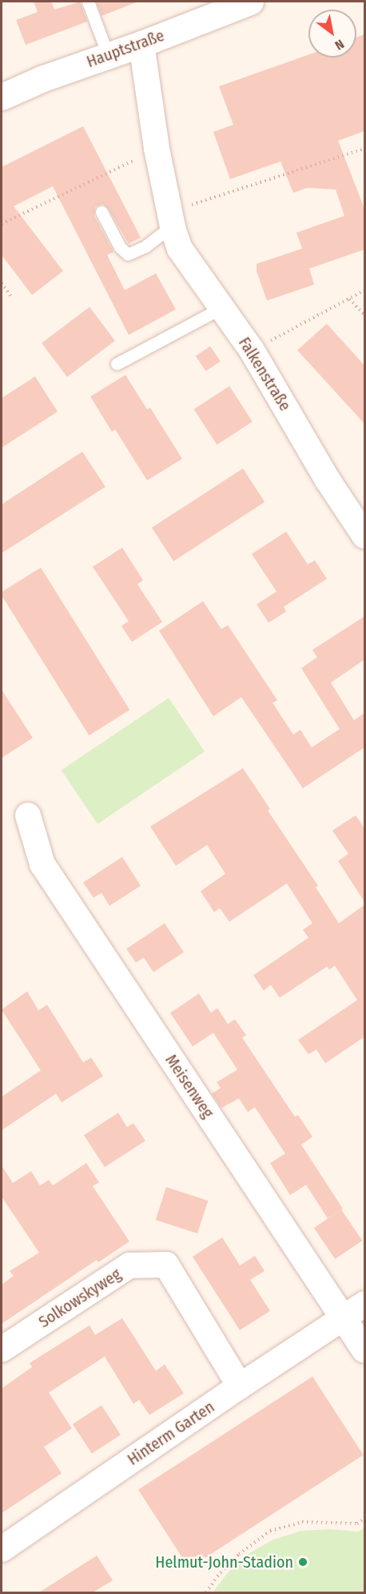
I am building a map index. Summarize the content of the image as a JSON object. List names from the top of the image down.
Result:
{
  "streets": {
    "street": [
      "Hauptstraße",
      "Falkenstraße",
      "Meisenweg",
      "Solkowskyweg",
      "Hinterm Garten"
    ]
  },
  "crossings": [
    ["Hauptstraße", "Falkenstraße"],
    ["Meisenweg", "Hinterm Garten"],
    ["Solkowskyweg", "Hinterm Garten"]
  ],
  "places": ["Helmut-John-Stadion"],
  "north": "bottom right"
}
